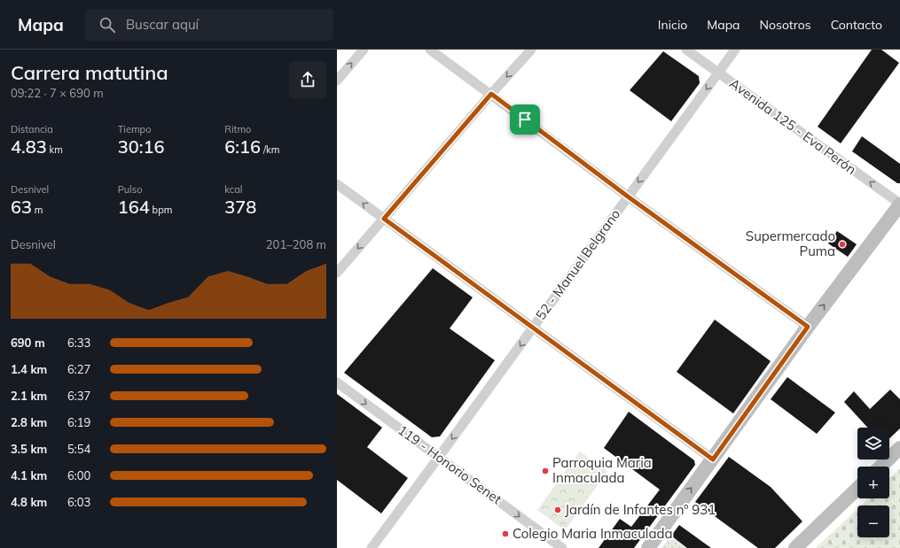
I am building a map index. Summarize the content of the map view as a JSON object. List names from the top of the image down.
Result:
{
  "streets": {
    "street": ["Avenida 125 - Eva Perón", "52 - Manuel Belgrano", "119 - Honorio Senet"]
  },
  "crossings": [
    ["Avenida 125 - Eva Perón", "52 - Manuel Belgrano"],
    ["52 - Manuel Belgrano", "119 - Honorio Senet"]
  ],
  "one_way": ["Avenida 125 - Eva Perón", "52 - Manuel Belgrano", "119 - Honorio Senet"],
  "places": [
    "Supermercado Puma",
    "Parroquia Maria Inmaculada",
    "Jardín de Infantes nº 931",
    "Colegio Maria Inmaculada"
  ],
  "page": {
    "header": "Mapa",
    "search": "Buscar aquí",
    "nav": [
      "Inicio",
      "Mapa",
      "Nosotros",
      "Contacto"
    ],
    "heading": ["Carrera matutina", "09:22 · 7 × 690 m"],
    "stats": [
      ["Distancia", "4.83 km"],
      ["Tiempo", "30:16"],
      ["Ritmo", "6:16 /km"],
      ["Desnivel", "63 m"],
      ["Pulso", "164 bpm"],
      ["kcal", "378"]
    ],
    "chart": ["Desnivel", "201–208 m"],
    "list": [
      {
        "name": "690 m",
        "note": "6:33"
      },
      {
        "name": "1.4 km",
        "note": "6:27"
      },
      {
        "name": "2.1 km",
        "note": "6:37"
      },
      {
        "name": "2.8 km",
        "note": "6:19"
      },
      {
        "name": "3.5 km",
        "note": "5:54"
      },
      {
        "name": "4.1 km",
        "note": "6:00"
      },
      {
        "name": "4.8 km",
        "note": "6:03"
      }
    ],
    "map_buttons": ["+", "−"]
  }
}
